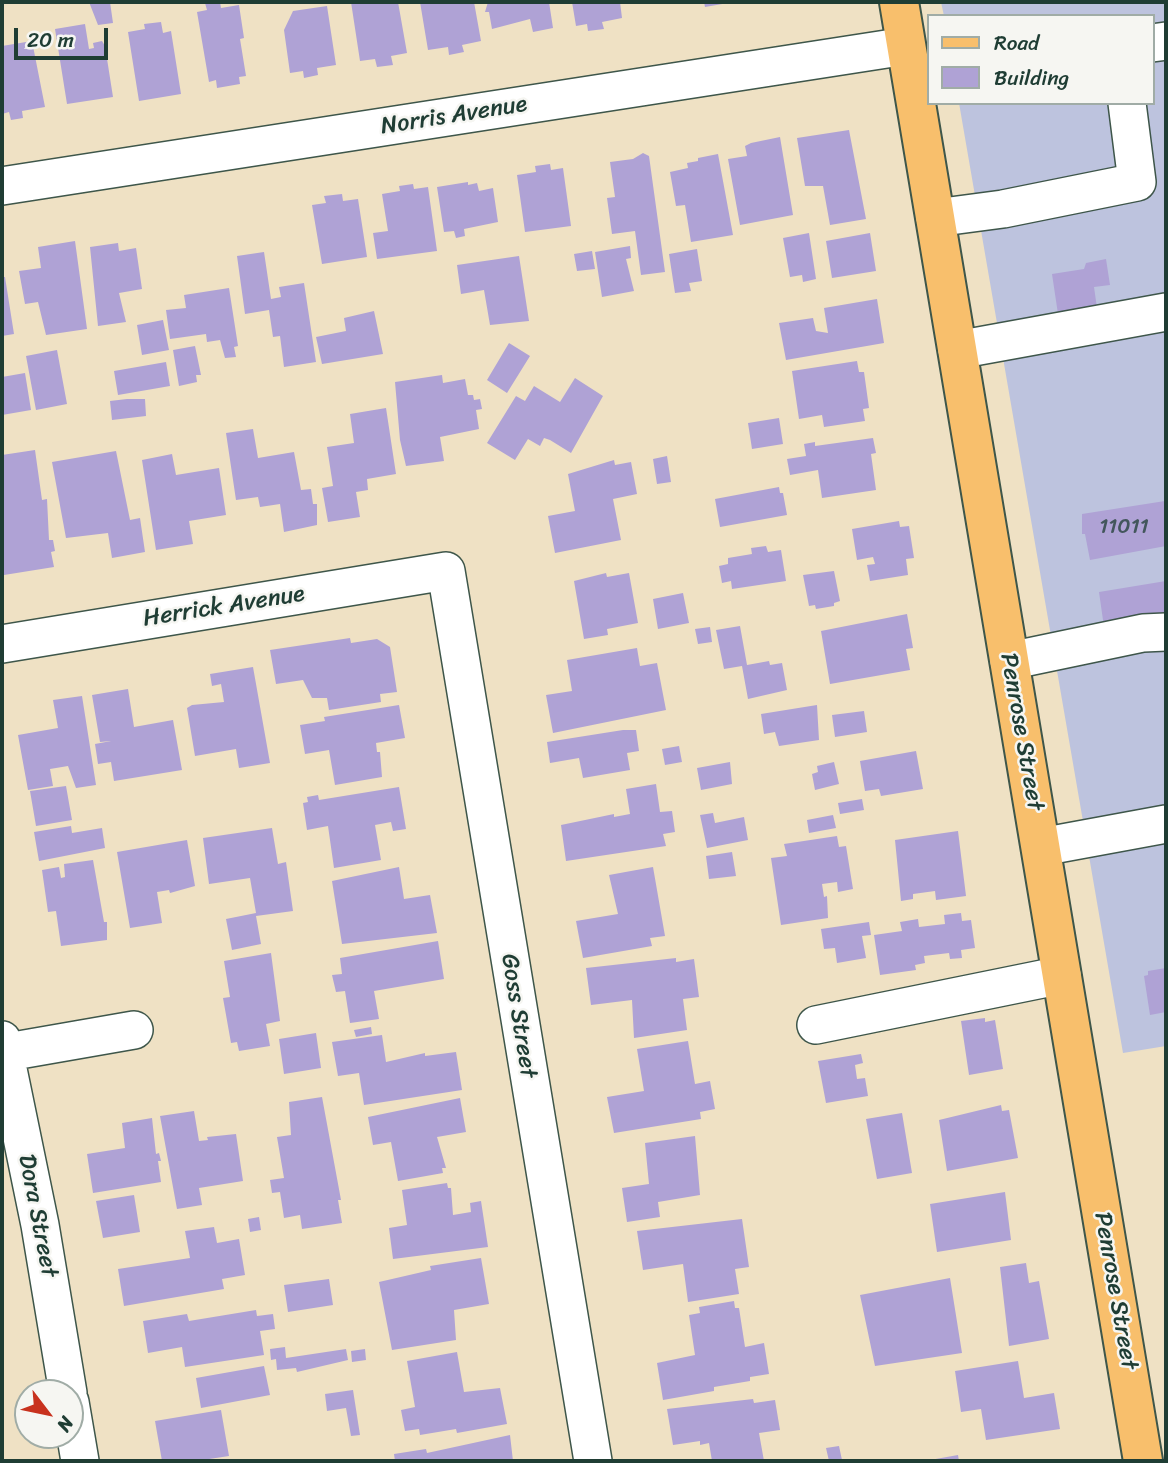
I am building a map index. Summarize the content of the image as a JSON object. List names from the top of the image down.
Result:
{
  "streets": {
    "main road": ["Penrose Street"],
    "street": [
      "Norris Avenue",
      "Herrick Avenue",
      "Goss Street",
      "Dora Street"
    ]
  },
  "crossings": [
    ["Norris Avenue", "Penrose Street"],
    ["Herrick Avenue", "Goss Street"]
  ],
  "house_numbers": ["11011"],
  "legend": ["Road", "Building"],
  "scale_bar": "20 m",
  "north": "bottom right"
}
